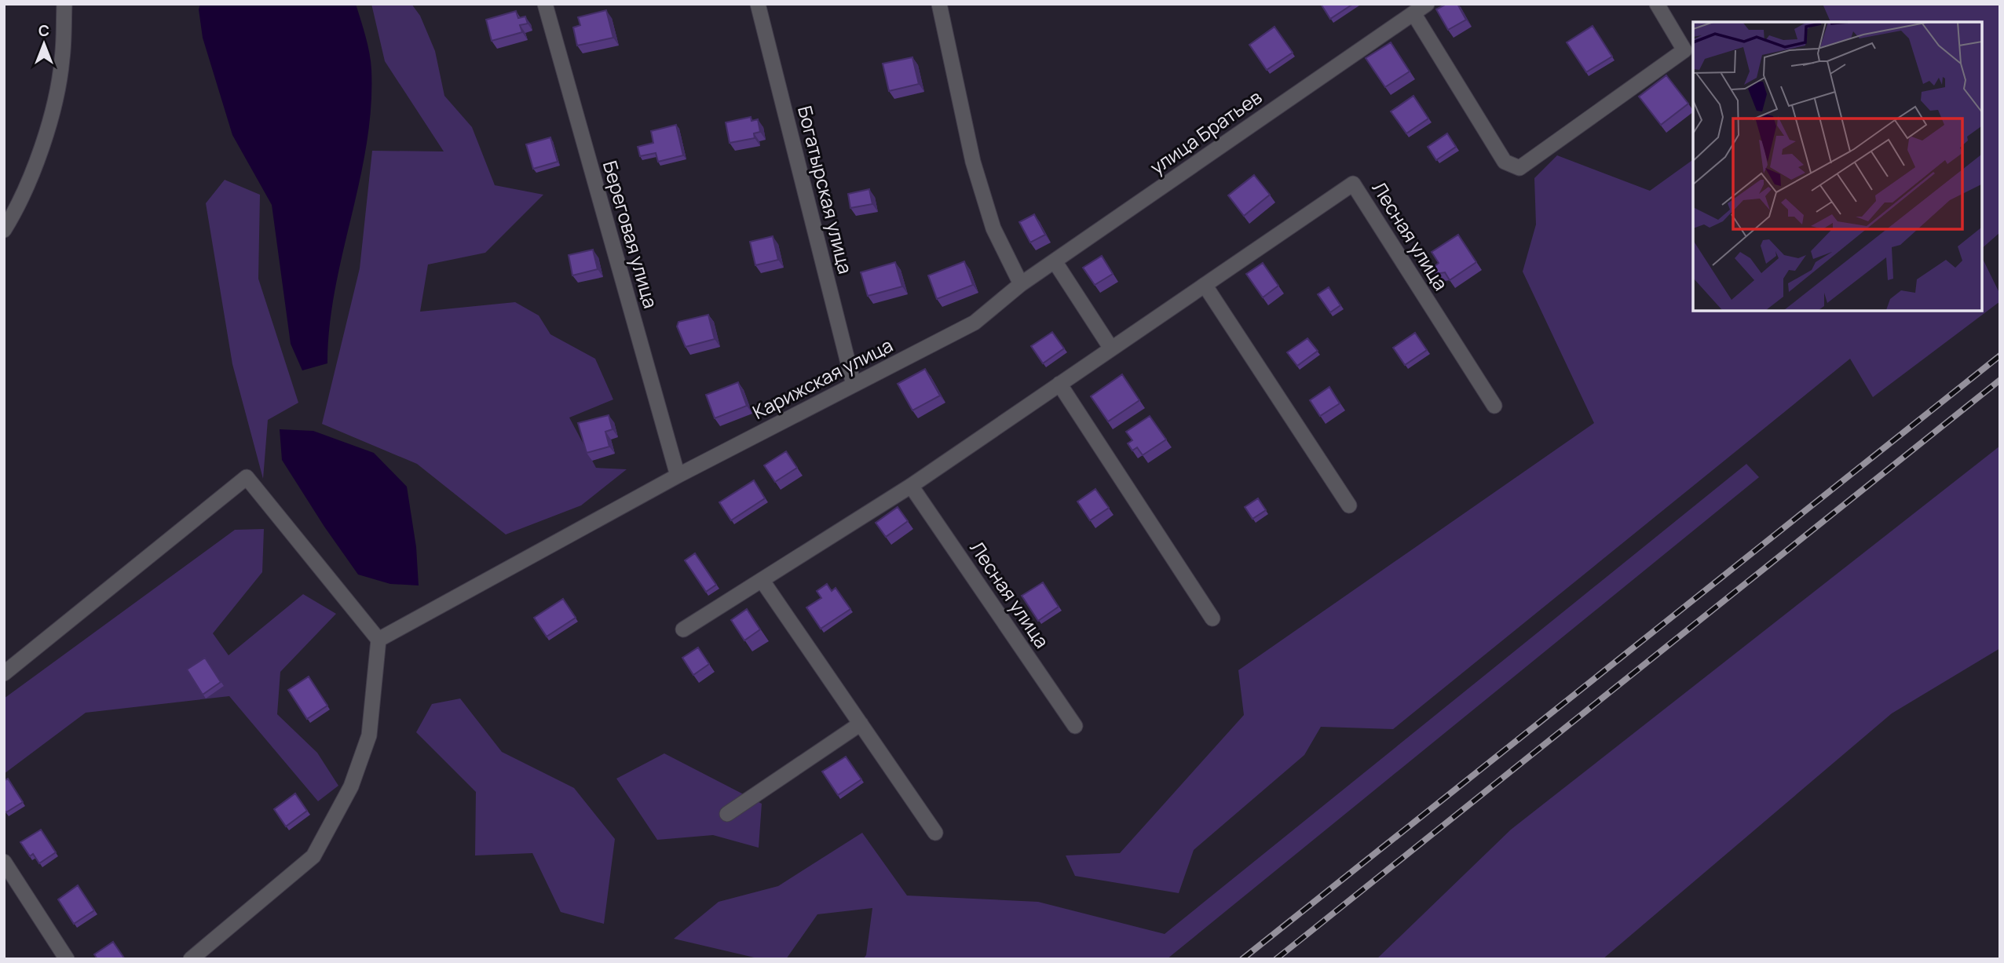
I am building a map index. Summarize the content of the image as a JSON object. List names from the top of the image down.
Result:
{
  "streets": {
    "street": [
      "улица Братьев",
      "Богатырская улица",
      "Береговая улица",
      "Лесная улица",
      "Карижская улица"
    ]
  },
  "crossings": [
    ["улица Братьев", "Карижская улица"],
    ["Богатырская улица", "Карижская улица"],
    ["Береговая улица", "Карижская улица"]
  ],
  "north": "top"
}
